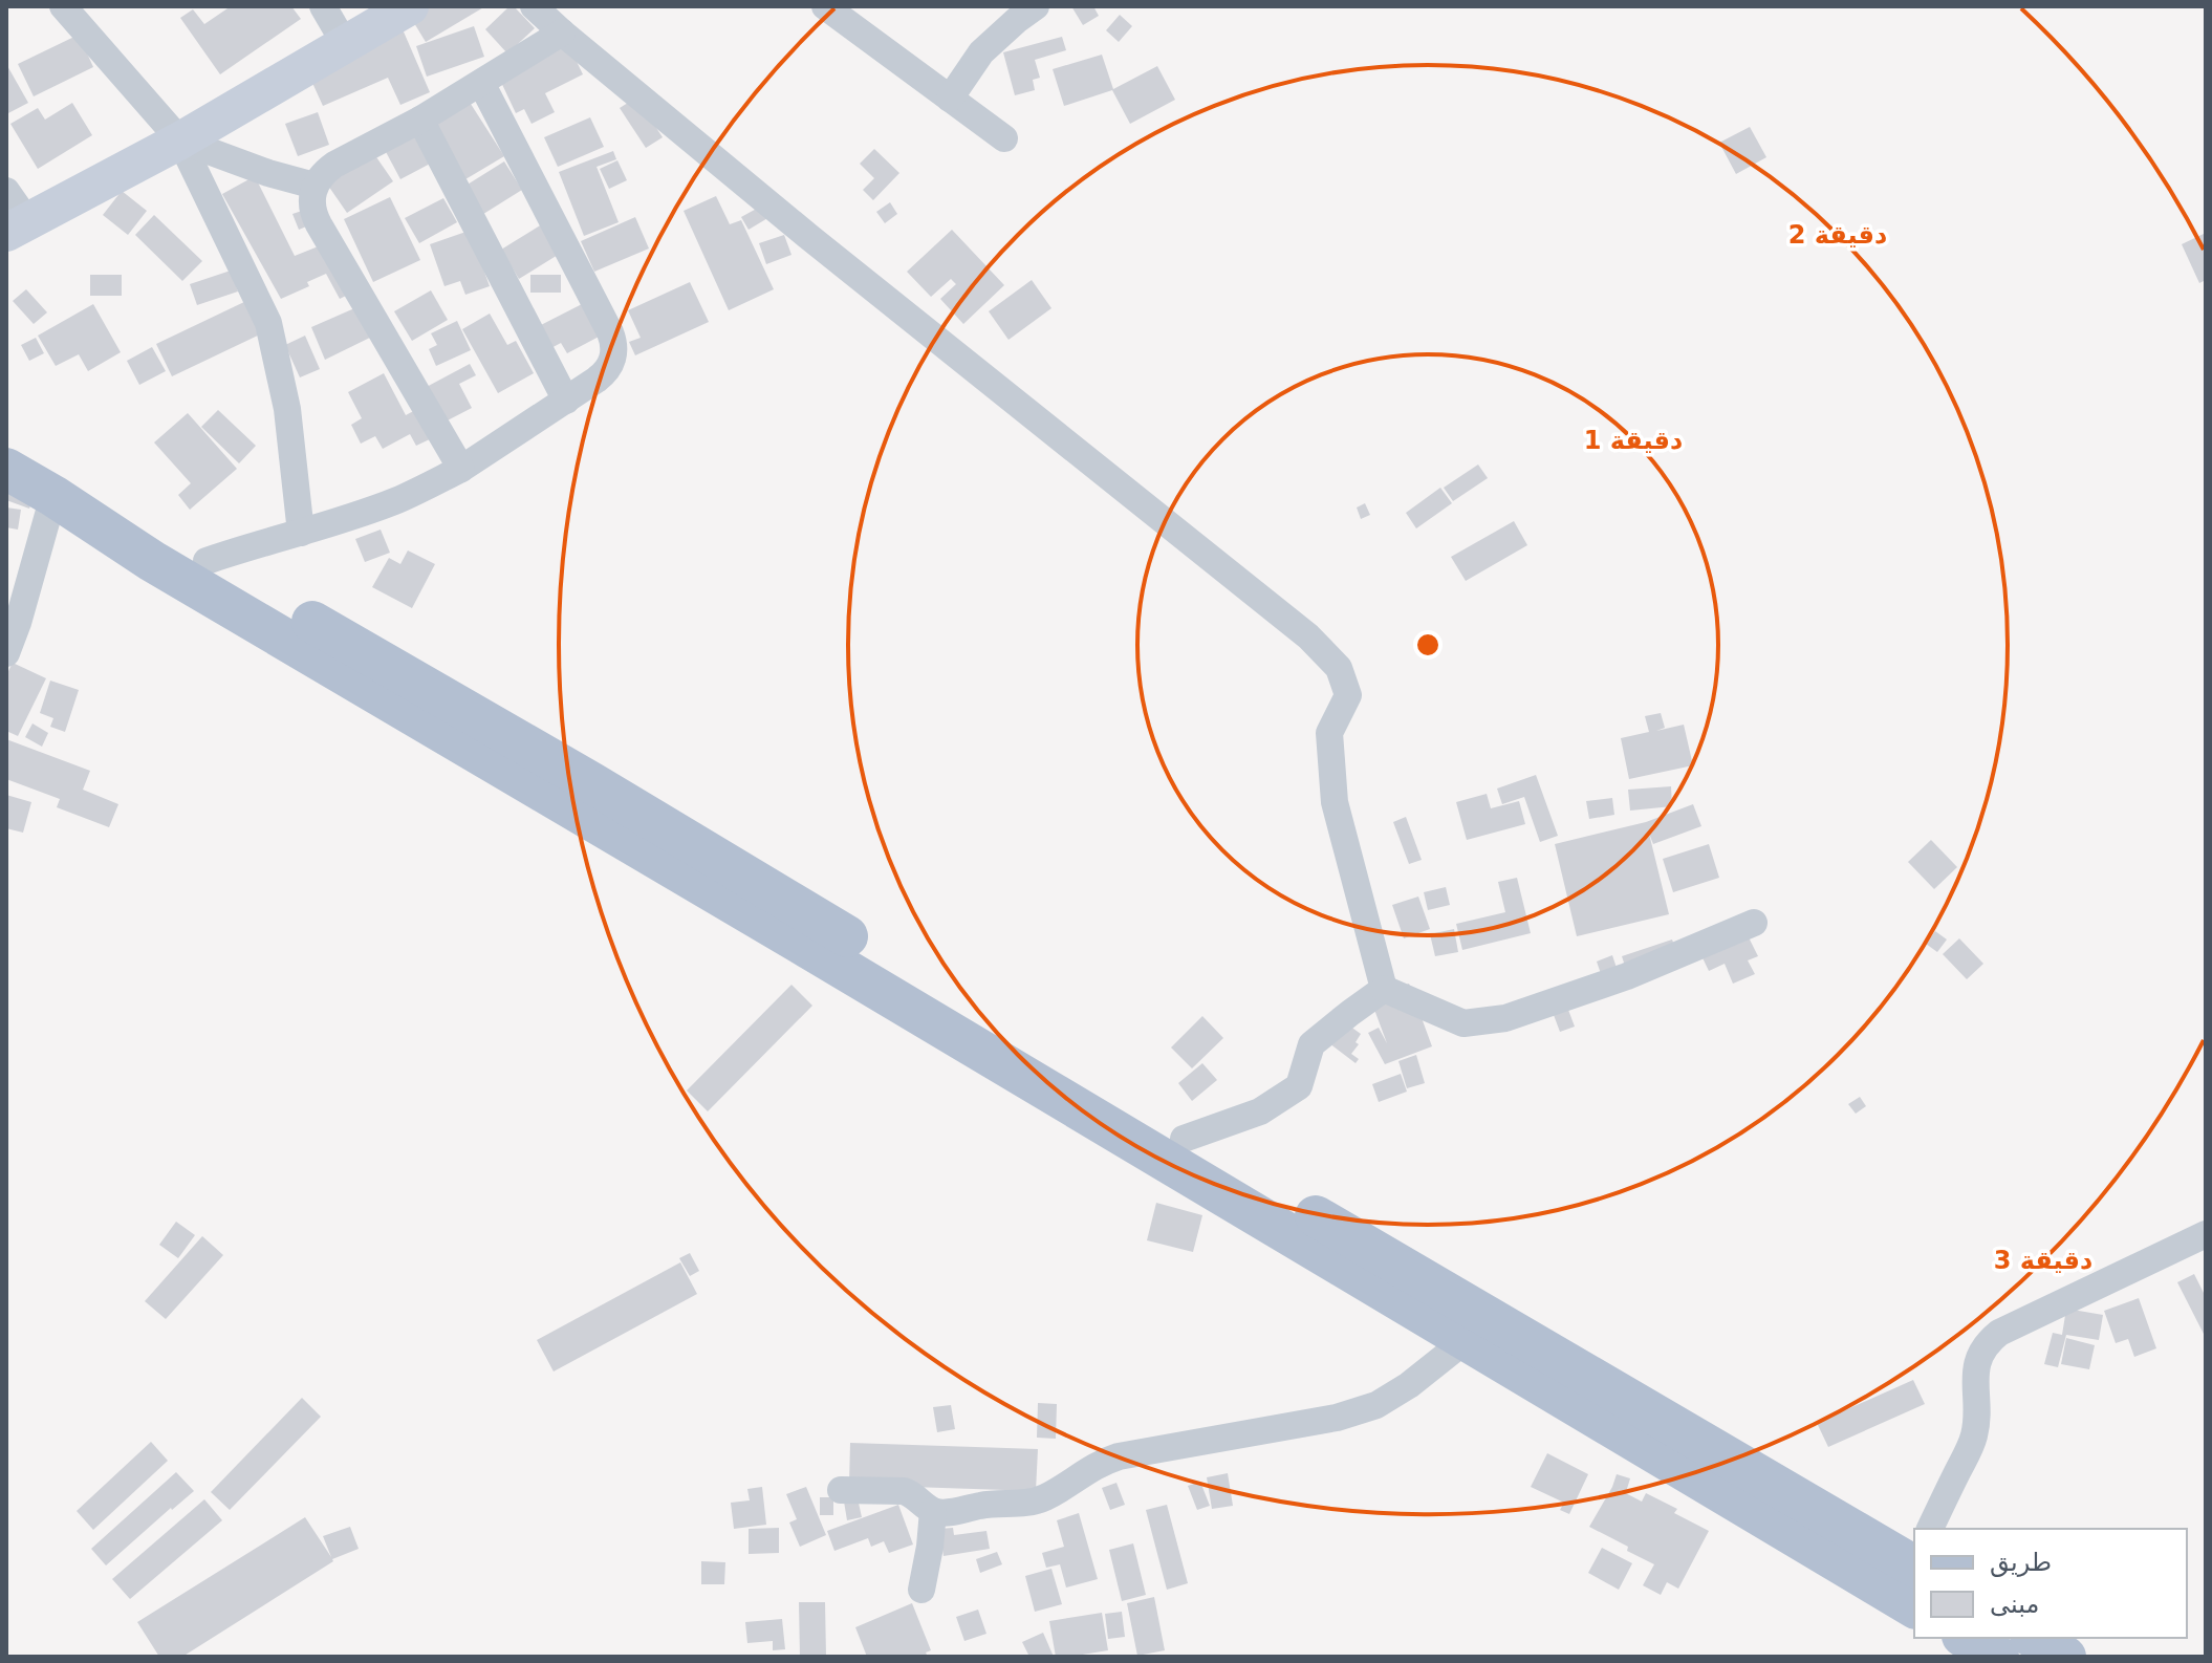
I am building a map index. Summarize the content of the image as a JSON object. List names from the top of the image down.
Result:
{
  "legend": ["طريق", "مبنى"],
  "rings": ["2 دقيقة", "1 دقيقة", "3 دقيقة"]
}
